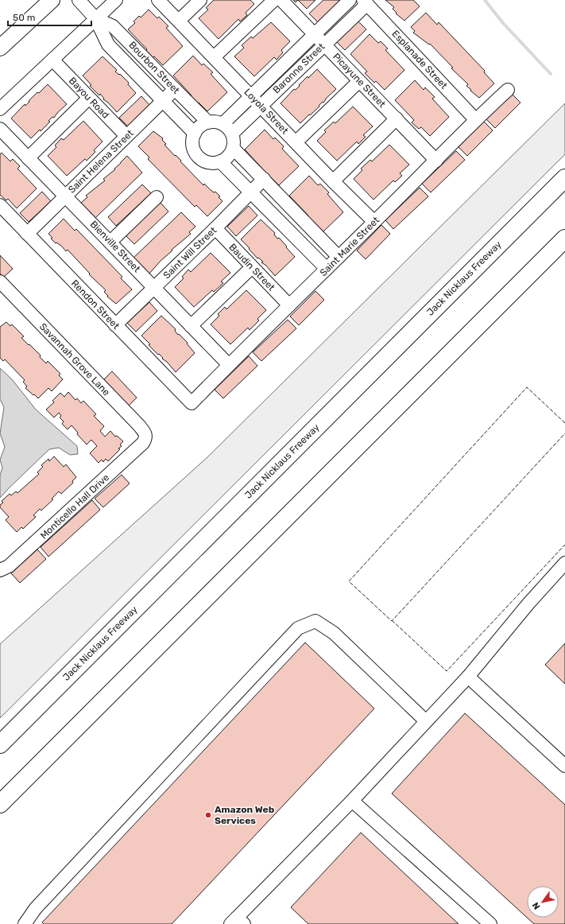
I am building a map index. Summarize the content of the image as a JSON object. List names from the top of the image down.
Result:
{
  "streets": {
    "highway": ["Jack Nicklaus Freeway"],
    "street": [
      "Esplanade Street",
      "Bourbon Street",
      "Baronne Street",
      "Picayune Street",
      "Bayou Road",
      "Loyola Street",
      "Saint Helena Street",
      "Bienville Street",
      "Saint Marie Street",
      "Saint Will Street",
      "Baudin Street",
      "Rendon Street",
      "Savannah Grove Lane",
      "Monticello Hall Drive"
    ]
  },
  "crossings": [
    ["Esplanade Street", "Baronne Street"],
    ["Esplanade Street", "Saint Marie Street"],
    ["Bourbon Street", "Baronne Street"],
    ["Bourbon Street", "Saint Helena Street"],
    ["Baronne Street", "Picayune Street"],
    ["Baronne Street", "Loyola Street"],
    ["Picayune Street", "Saint Marie Street"],
    ["Bayou Road", "Saint Helena Street"],
    ["Loyola Street", "Saint Marie Street"],
    ["Saint Helena Street", "Bienville Street"],
    ["Saint Helena Street", "Rendon Street"],
    ["Bienville Street", "Saint Marie Street"],
    ["Bienville Street", "Saint Will Street"],
    ["Saint Marie Street", "Baudin Street"],
    ["Saint Marie Street", "Rendon Street"],
    ["Saint Will Street", "Baudin Street"],
    ["Saint Will Street", "Rendon Street"],
    ["Savannah Grove Lane", "Monticello Hall Drive"]
  ],
  "places": ["Amazon Web Services"],
  "scale_bar": "50 m",
  "north": "bottom left"
}
